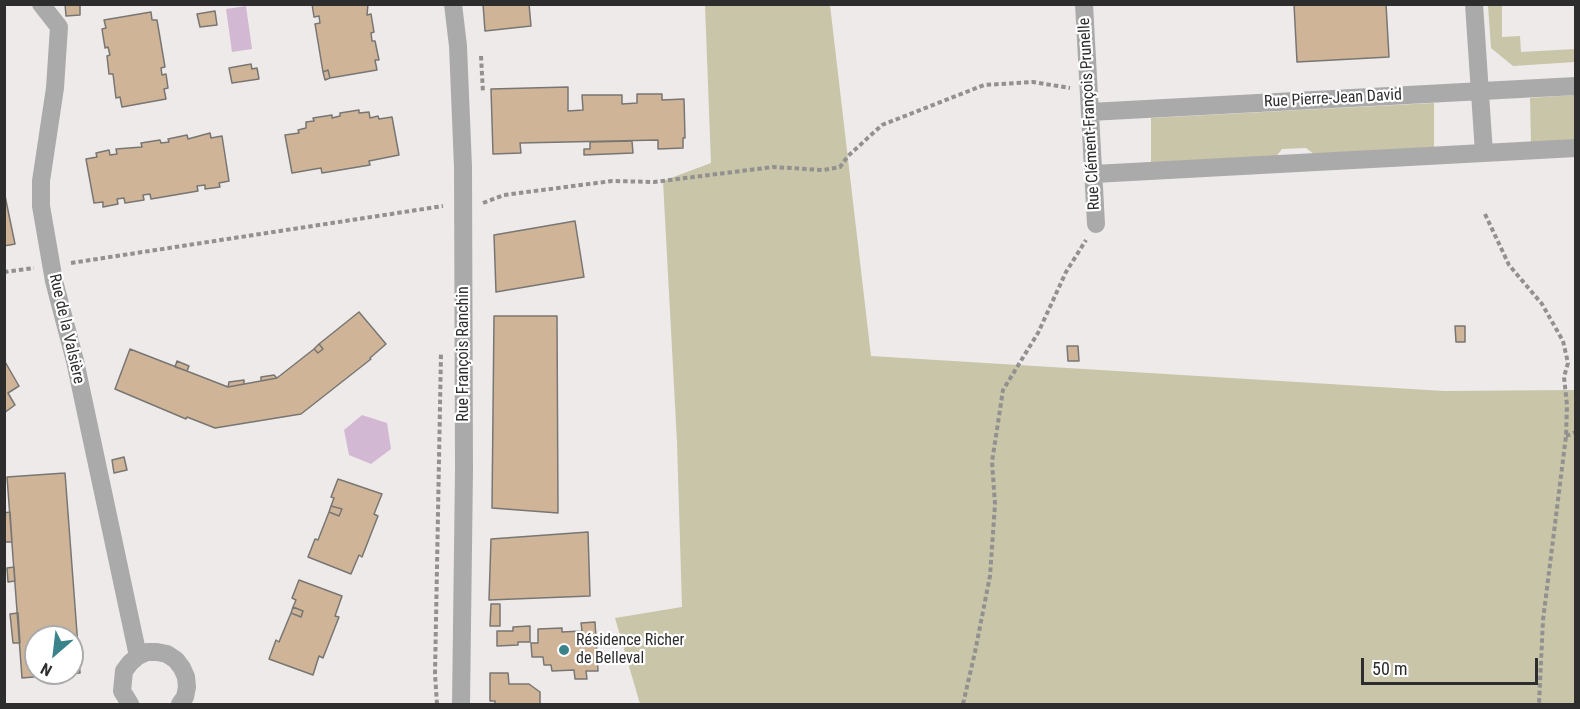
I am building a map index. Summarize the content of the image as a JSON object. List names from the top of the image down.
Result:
{
  "streets": {
    "street": [
      "Rue Pierre-Jean David",
      "Rue Clément-François Prunelle",
      "Rue de la Valsière",
      "Rue François Ranchin"
    ]
  },
  "crossings": [
    ["Rue Pierre-Jean David", "Rue Clément-François Prunelle"]
  ],
  "places": ["Résidence Richer de Belleval"],
  "scale_bar": "50 m",
  "north": "bottom left"
}
